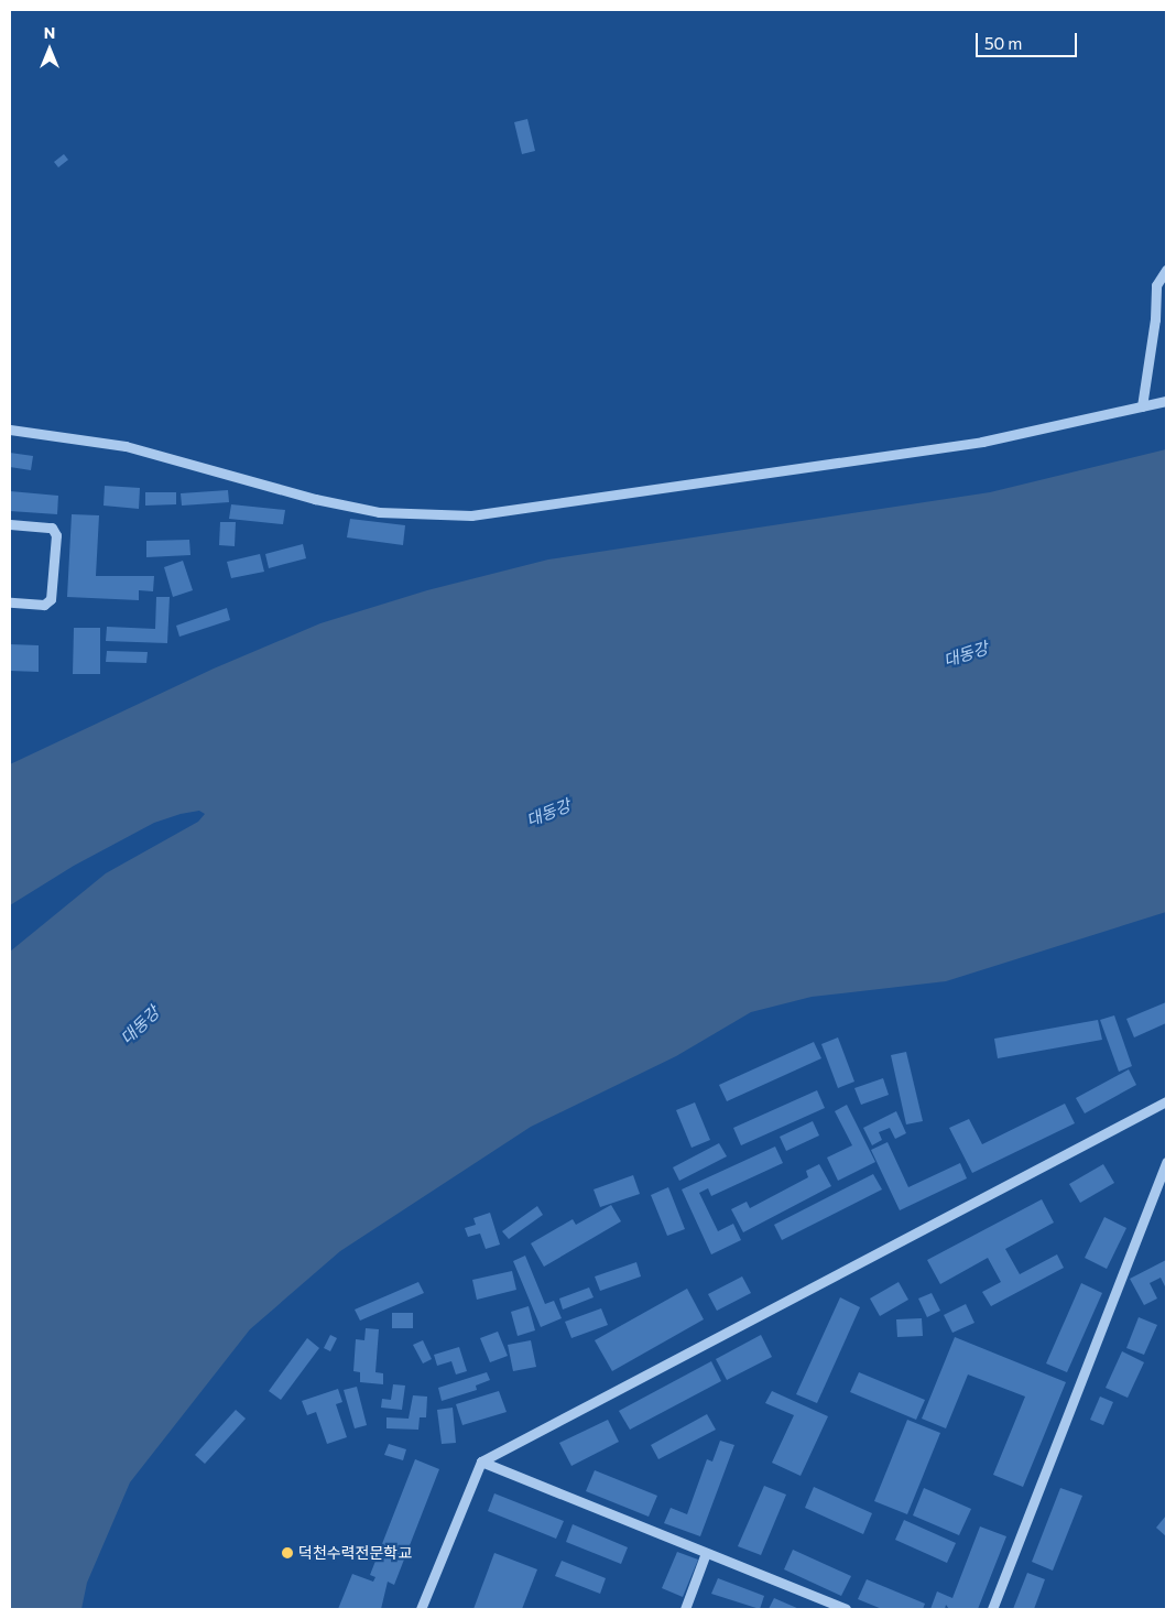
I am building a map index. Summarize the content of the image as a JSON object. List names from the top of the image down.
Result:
{
  "water": ["대동강"],
  "places": ["덕천수력전문학교"],
  "scale_bar": "50 m",
  "north": "top"
}
